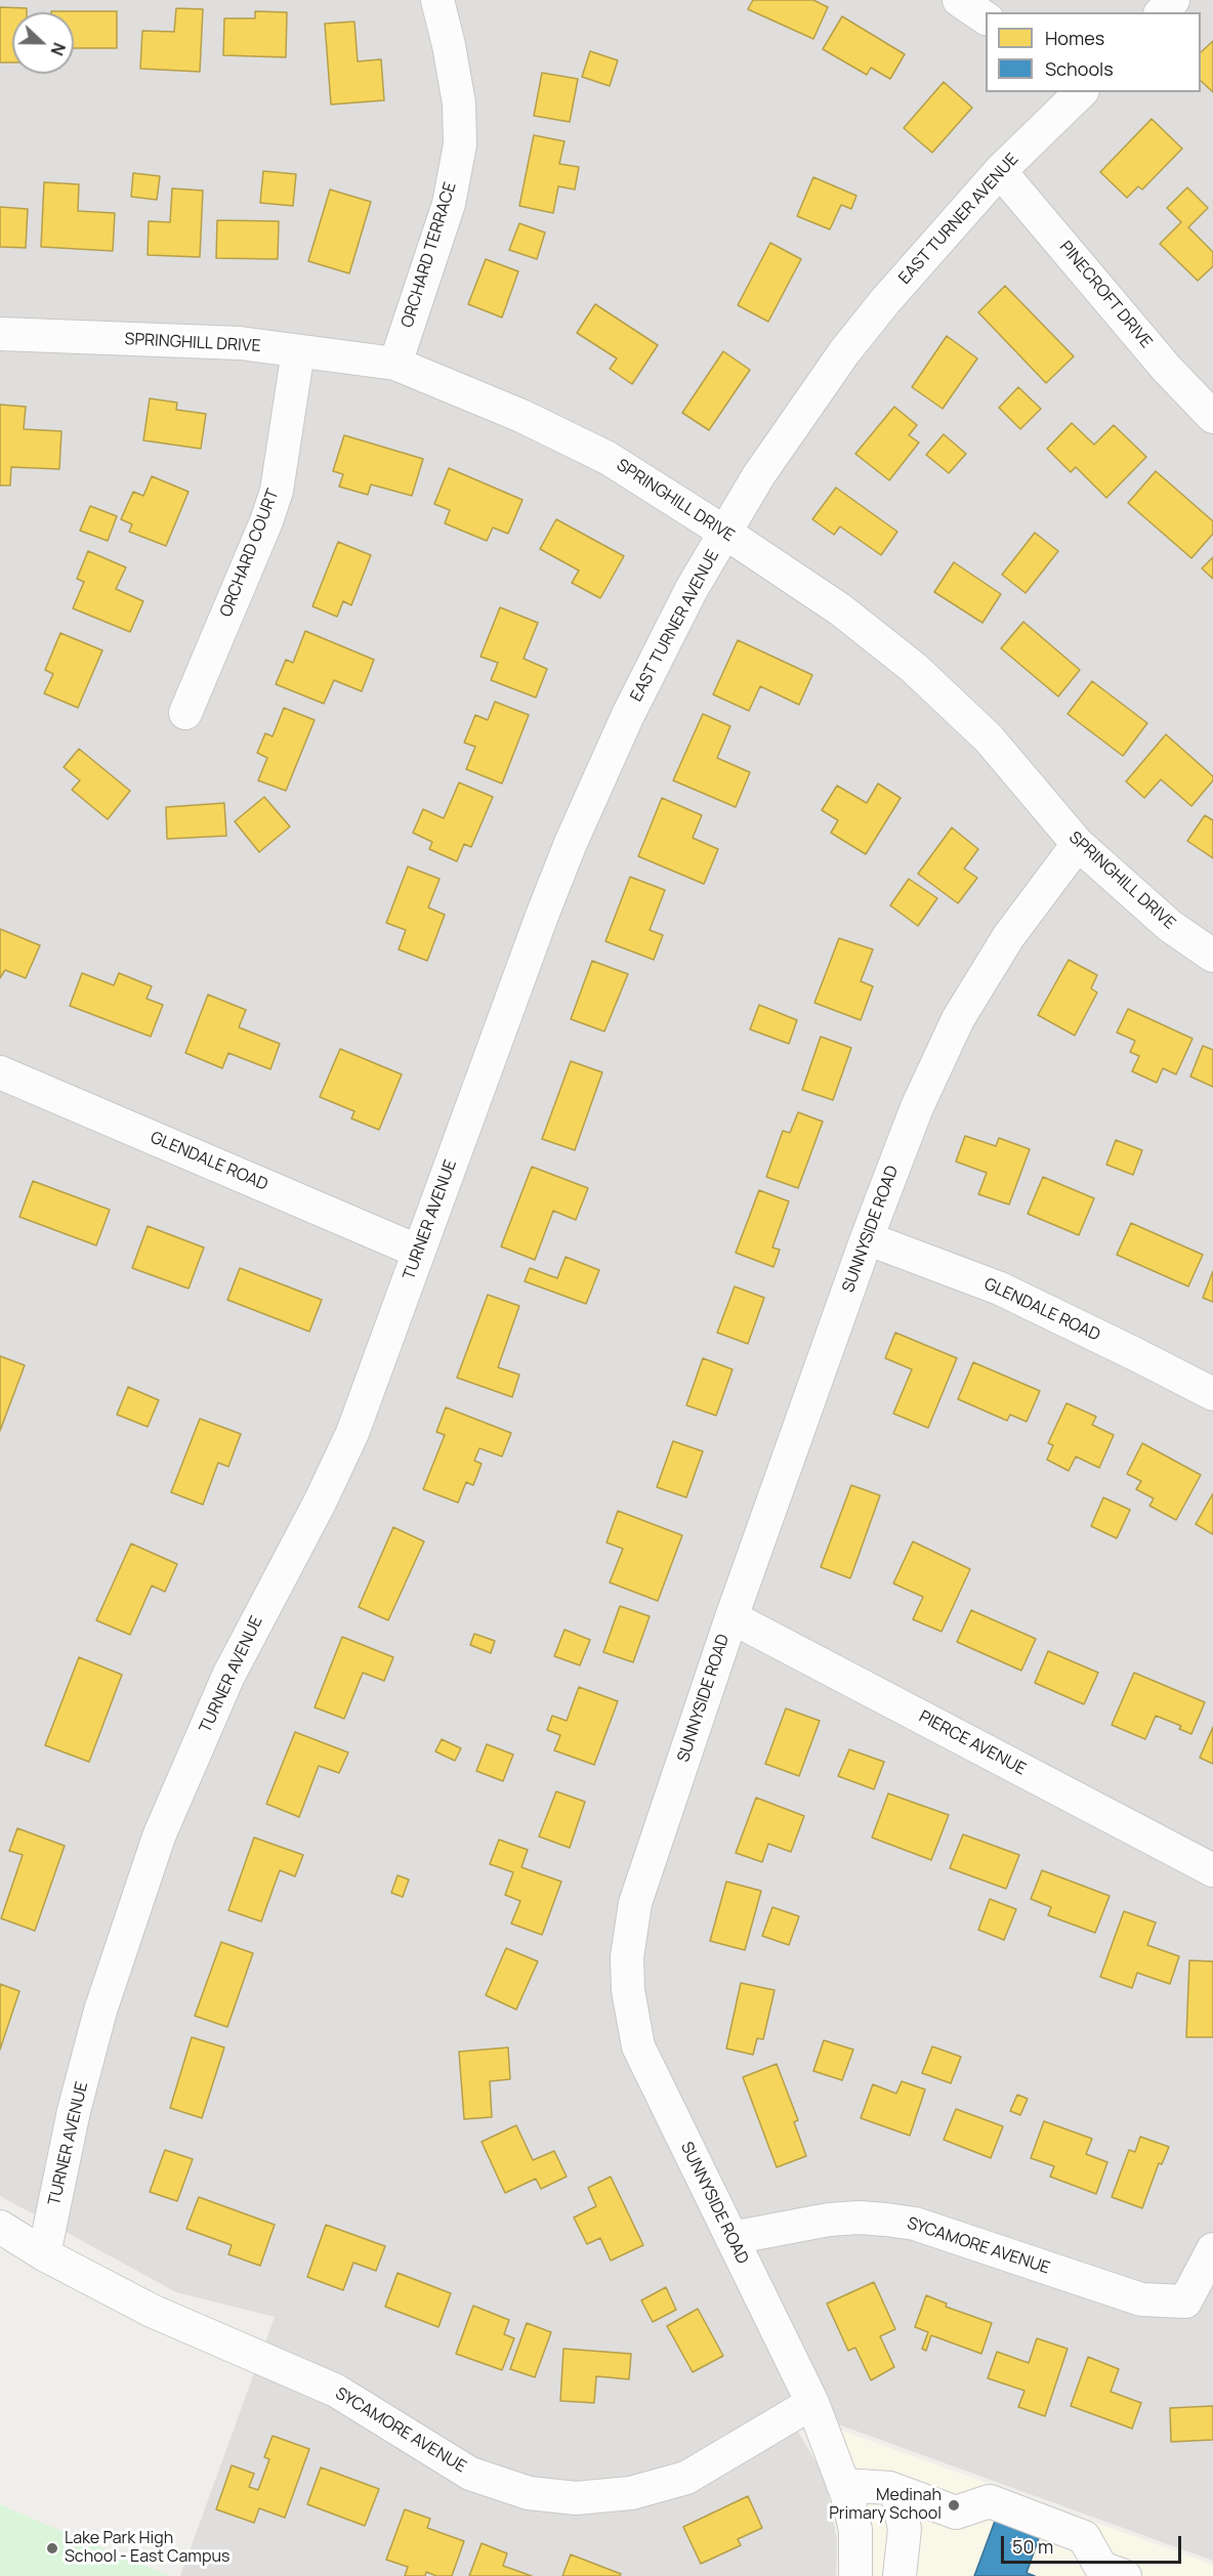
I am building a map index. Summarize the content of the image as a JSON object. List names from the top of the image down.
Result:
{
  "streets": {
    "street": [
      "EAST TURNER AVENUE",
      "ORCHARD TERRACE",
      "PINECROFT DRIVE",
      "SPRINGHILL DRIVE",
      "ORCHARD COURT",
      "GLENDALE ROAD",
      "TURNER AVENUE",
      "SUNNYSIDE ROAD",
      "PIERCE AVENUE",
      "SYCAMORE AVENUE"
    ]
  },
  "crossings": [
    ["EAST TURNER AVENUE", "PINECROFT DRIVE"],
    ["EAST TURNER AVENUE", "SPRINGHILL DRIVE"],
    ["EAST TURNER AVENUE", "TURNER AVENUE"],
    ["ORCHARD TERRACE", "SPRINGHILL DRIVE"],
    ["SPRINGHILL DRIVE", "ORCHARD COURT"],
    ["SPRINGHILL DRIVE", "SUNNYSIDE ROAD"],
    ["GLENDALE ROAD", "TURNER AVENUE"],
    ["GLENDALE ROAD", "SUNNYSIDE ROAD"],
    ["TURNER AVENUE", "SYCAMORE AVENUE"],
    ["SUNNYSIDE ROAD", "PIERCE AVENUE"],
    ["SUNNYSIDE ROAD", "SYCAMORE AVENUE"]
  ],
  "places": ["Medinah Primary School", "Lake Park High School - East Campus"],
  "legend": ["Homes", "Schools"],
  "scale_bar": "50 m",
  "north": "right"
}
